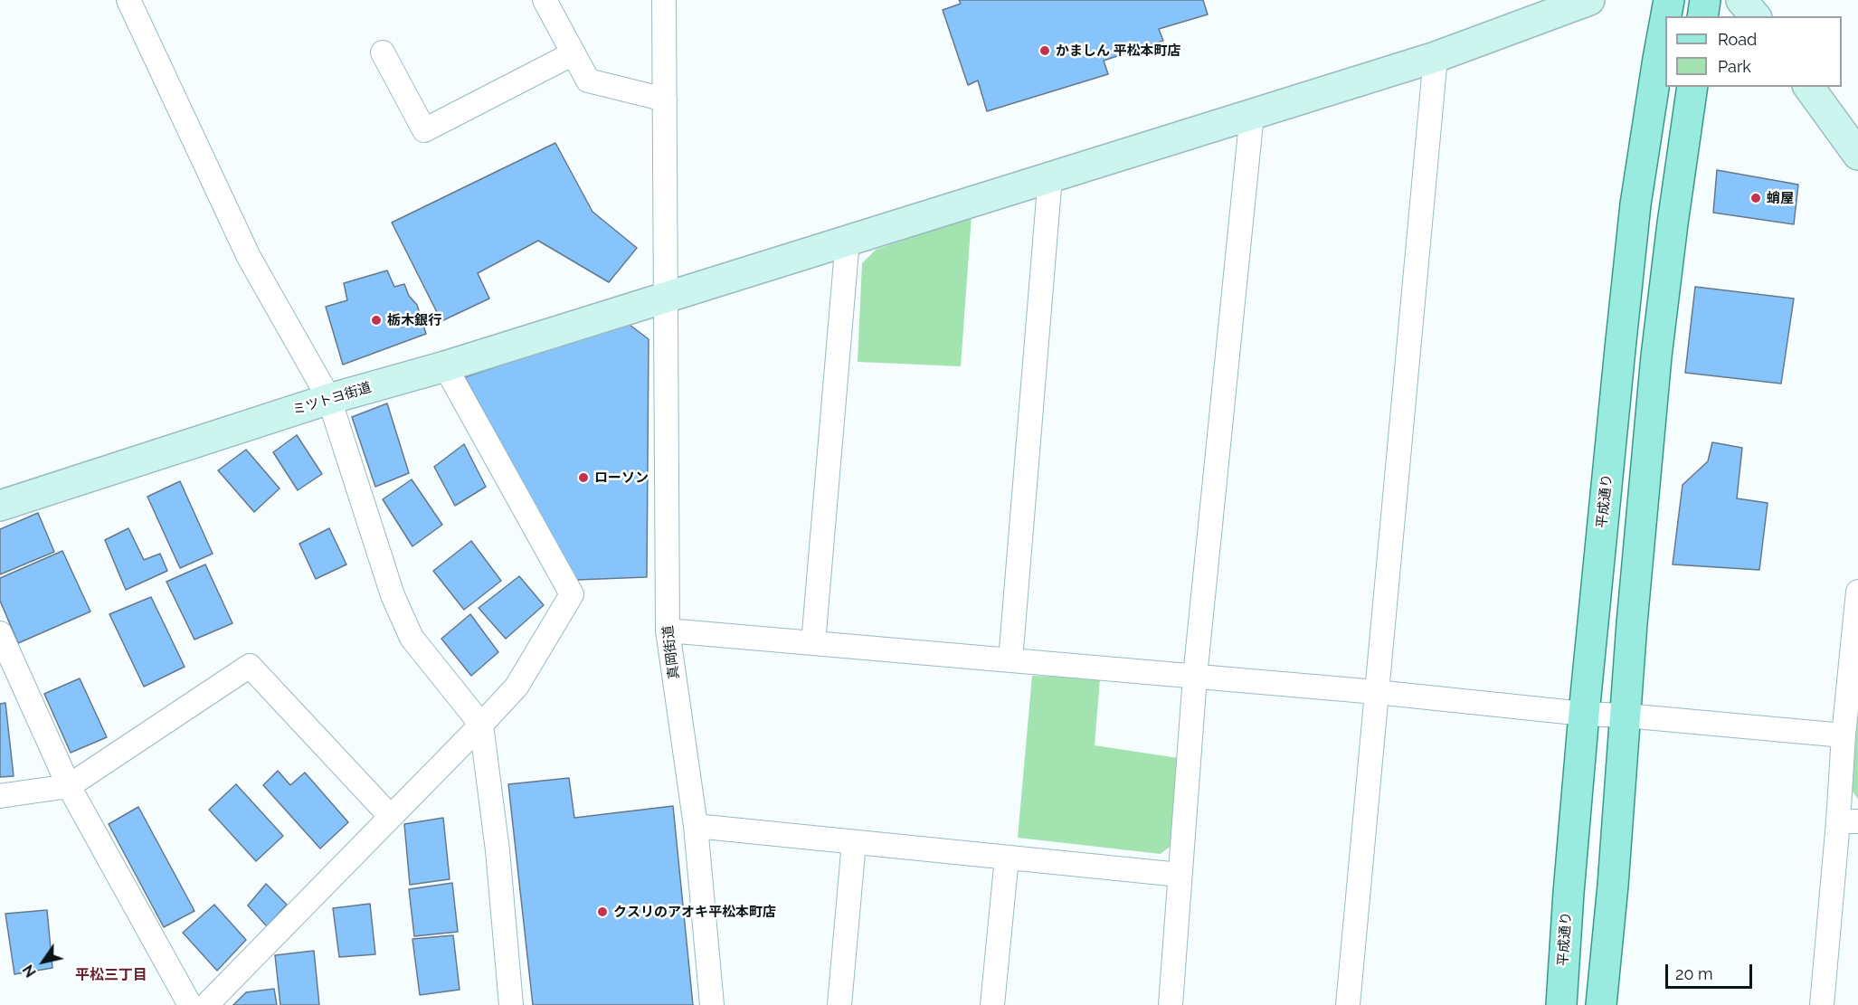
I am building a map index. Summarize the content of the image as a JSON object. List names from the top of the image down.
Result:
{
  "streets": {
    "main road": ["平成通り"],
    "street": ["ミツトヨ街道", "真岡街道"]
  },
  "crossings": [
    ["ミツトヨ街道", "真岡街道"]
  ],
  "districts": ["平松三丁目"],
  "places": [
    "かましん 平松本町店",
    "蛸屋",
    "栃木銀行",
    "ローソン",
    "クスリのアオキ平松本町店"
  ],
  "legend": ["Road", "Park"],
  "scale_bar": "20 m",
  "north": "bottom left"
}
